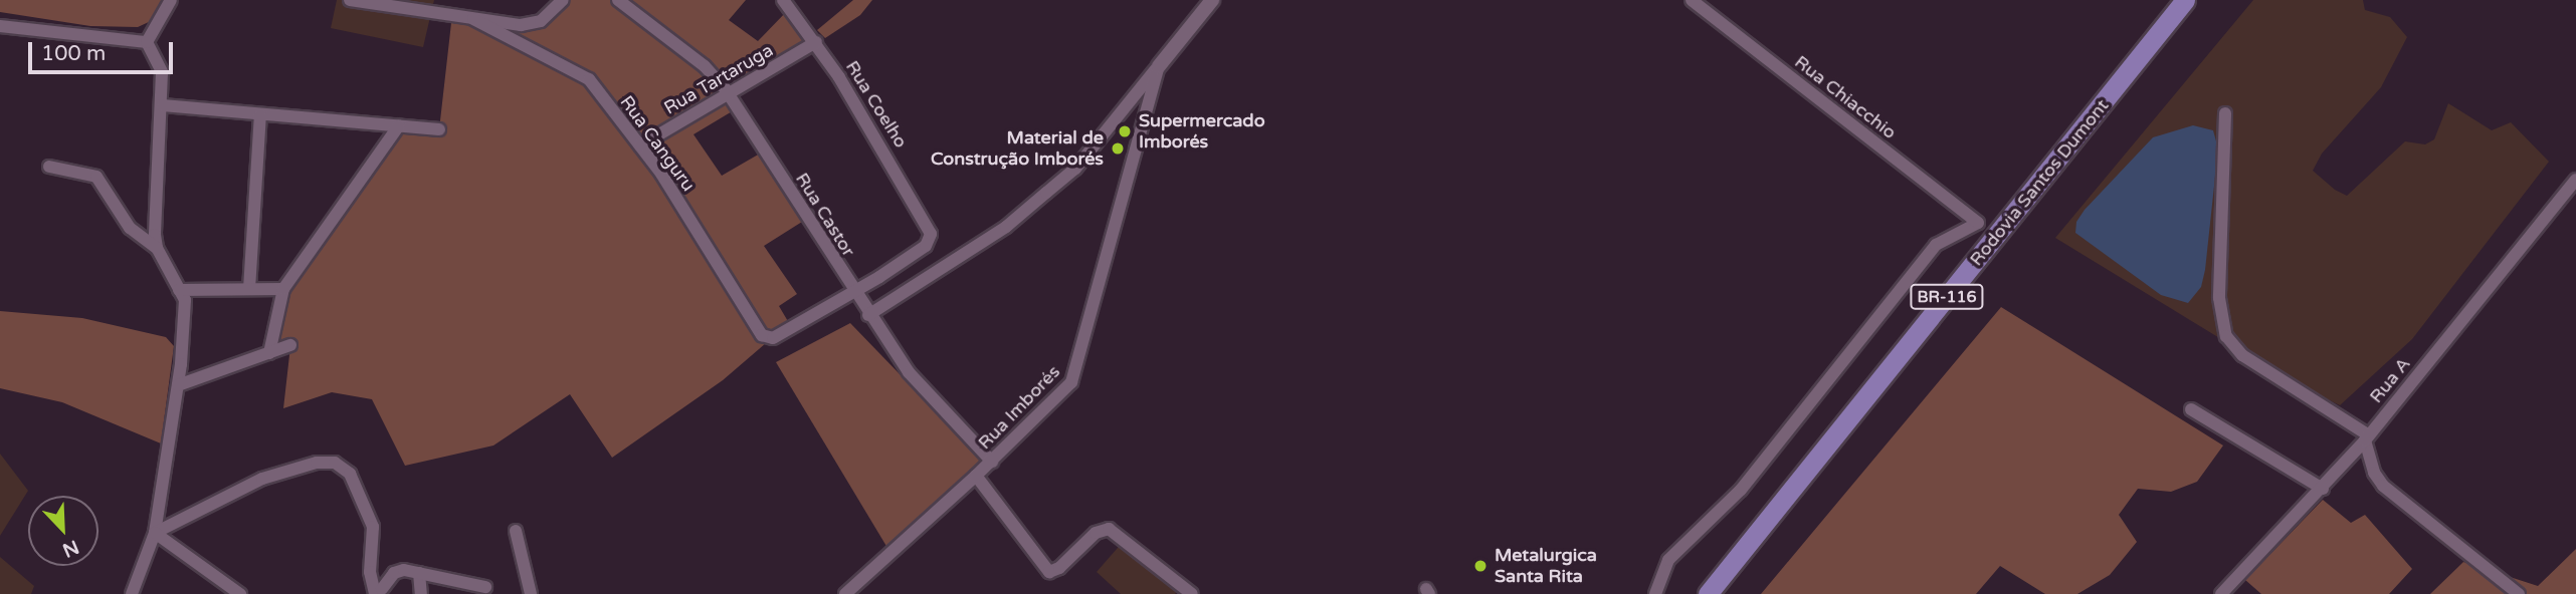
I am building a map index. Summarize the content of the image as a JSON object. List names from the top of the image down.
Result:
{
  "streets": {
    "highway": ["Rodovia Santos Dumont", "BR-116"],
    "street": [
      "Rua Tartaruga",
      "Rua Chiacchio",
      "Rua Coelho",
      "Rua Canguru",
      "Rua Castor",
      "Rua A",
      "Rua Imborés"
    ]
  },
  "crossings": [
    ["Rua Tartaruga", "Rua Coelho"],
    ["Rua Tartaruga", "Rua Canguru"],
    ["Rua Tartaruga", "Rua Castor"],
    ["Rua Coelho", "Rua Canguru"],
    ["Rua Coelho", "Rua Castor"],
    ["Rua Canguru", "Rua Castor"],
    ["Rua Castor", "Rua Imborés"]
  ],
  "places": ["Supermercado Imborés", "Material de Construção Imborés", "Metalurgica Santa Rita"],
  "scale_bar": "100 m",
  "north": "bottom right"
}
